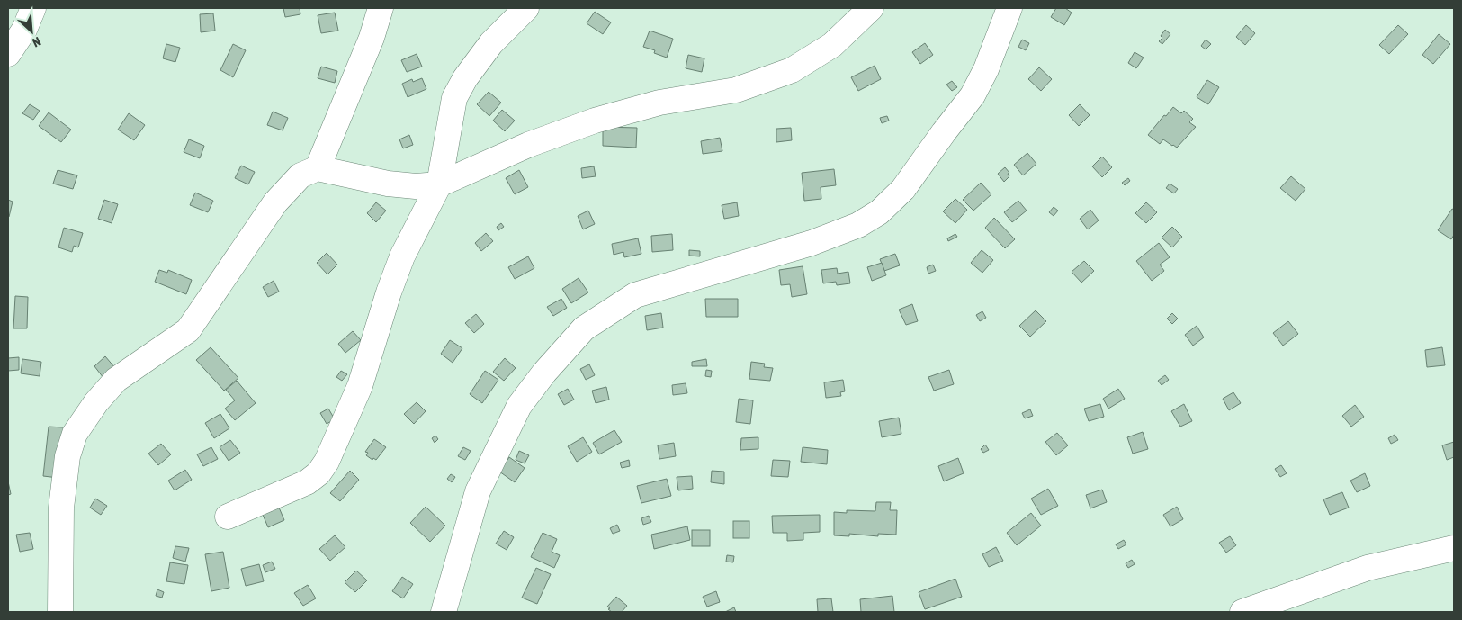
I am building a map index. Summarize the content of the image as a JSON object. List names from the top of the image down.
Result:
{
  "north": "bottom right"
}
